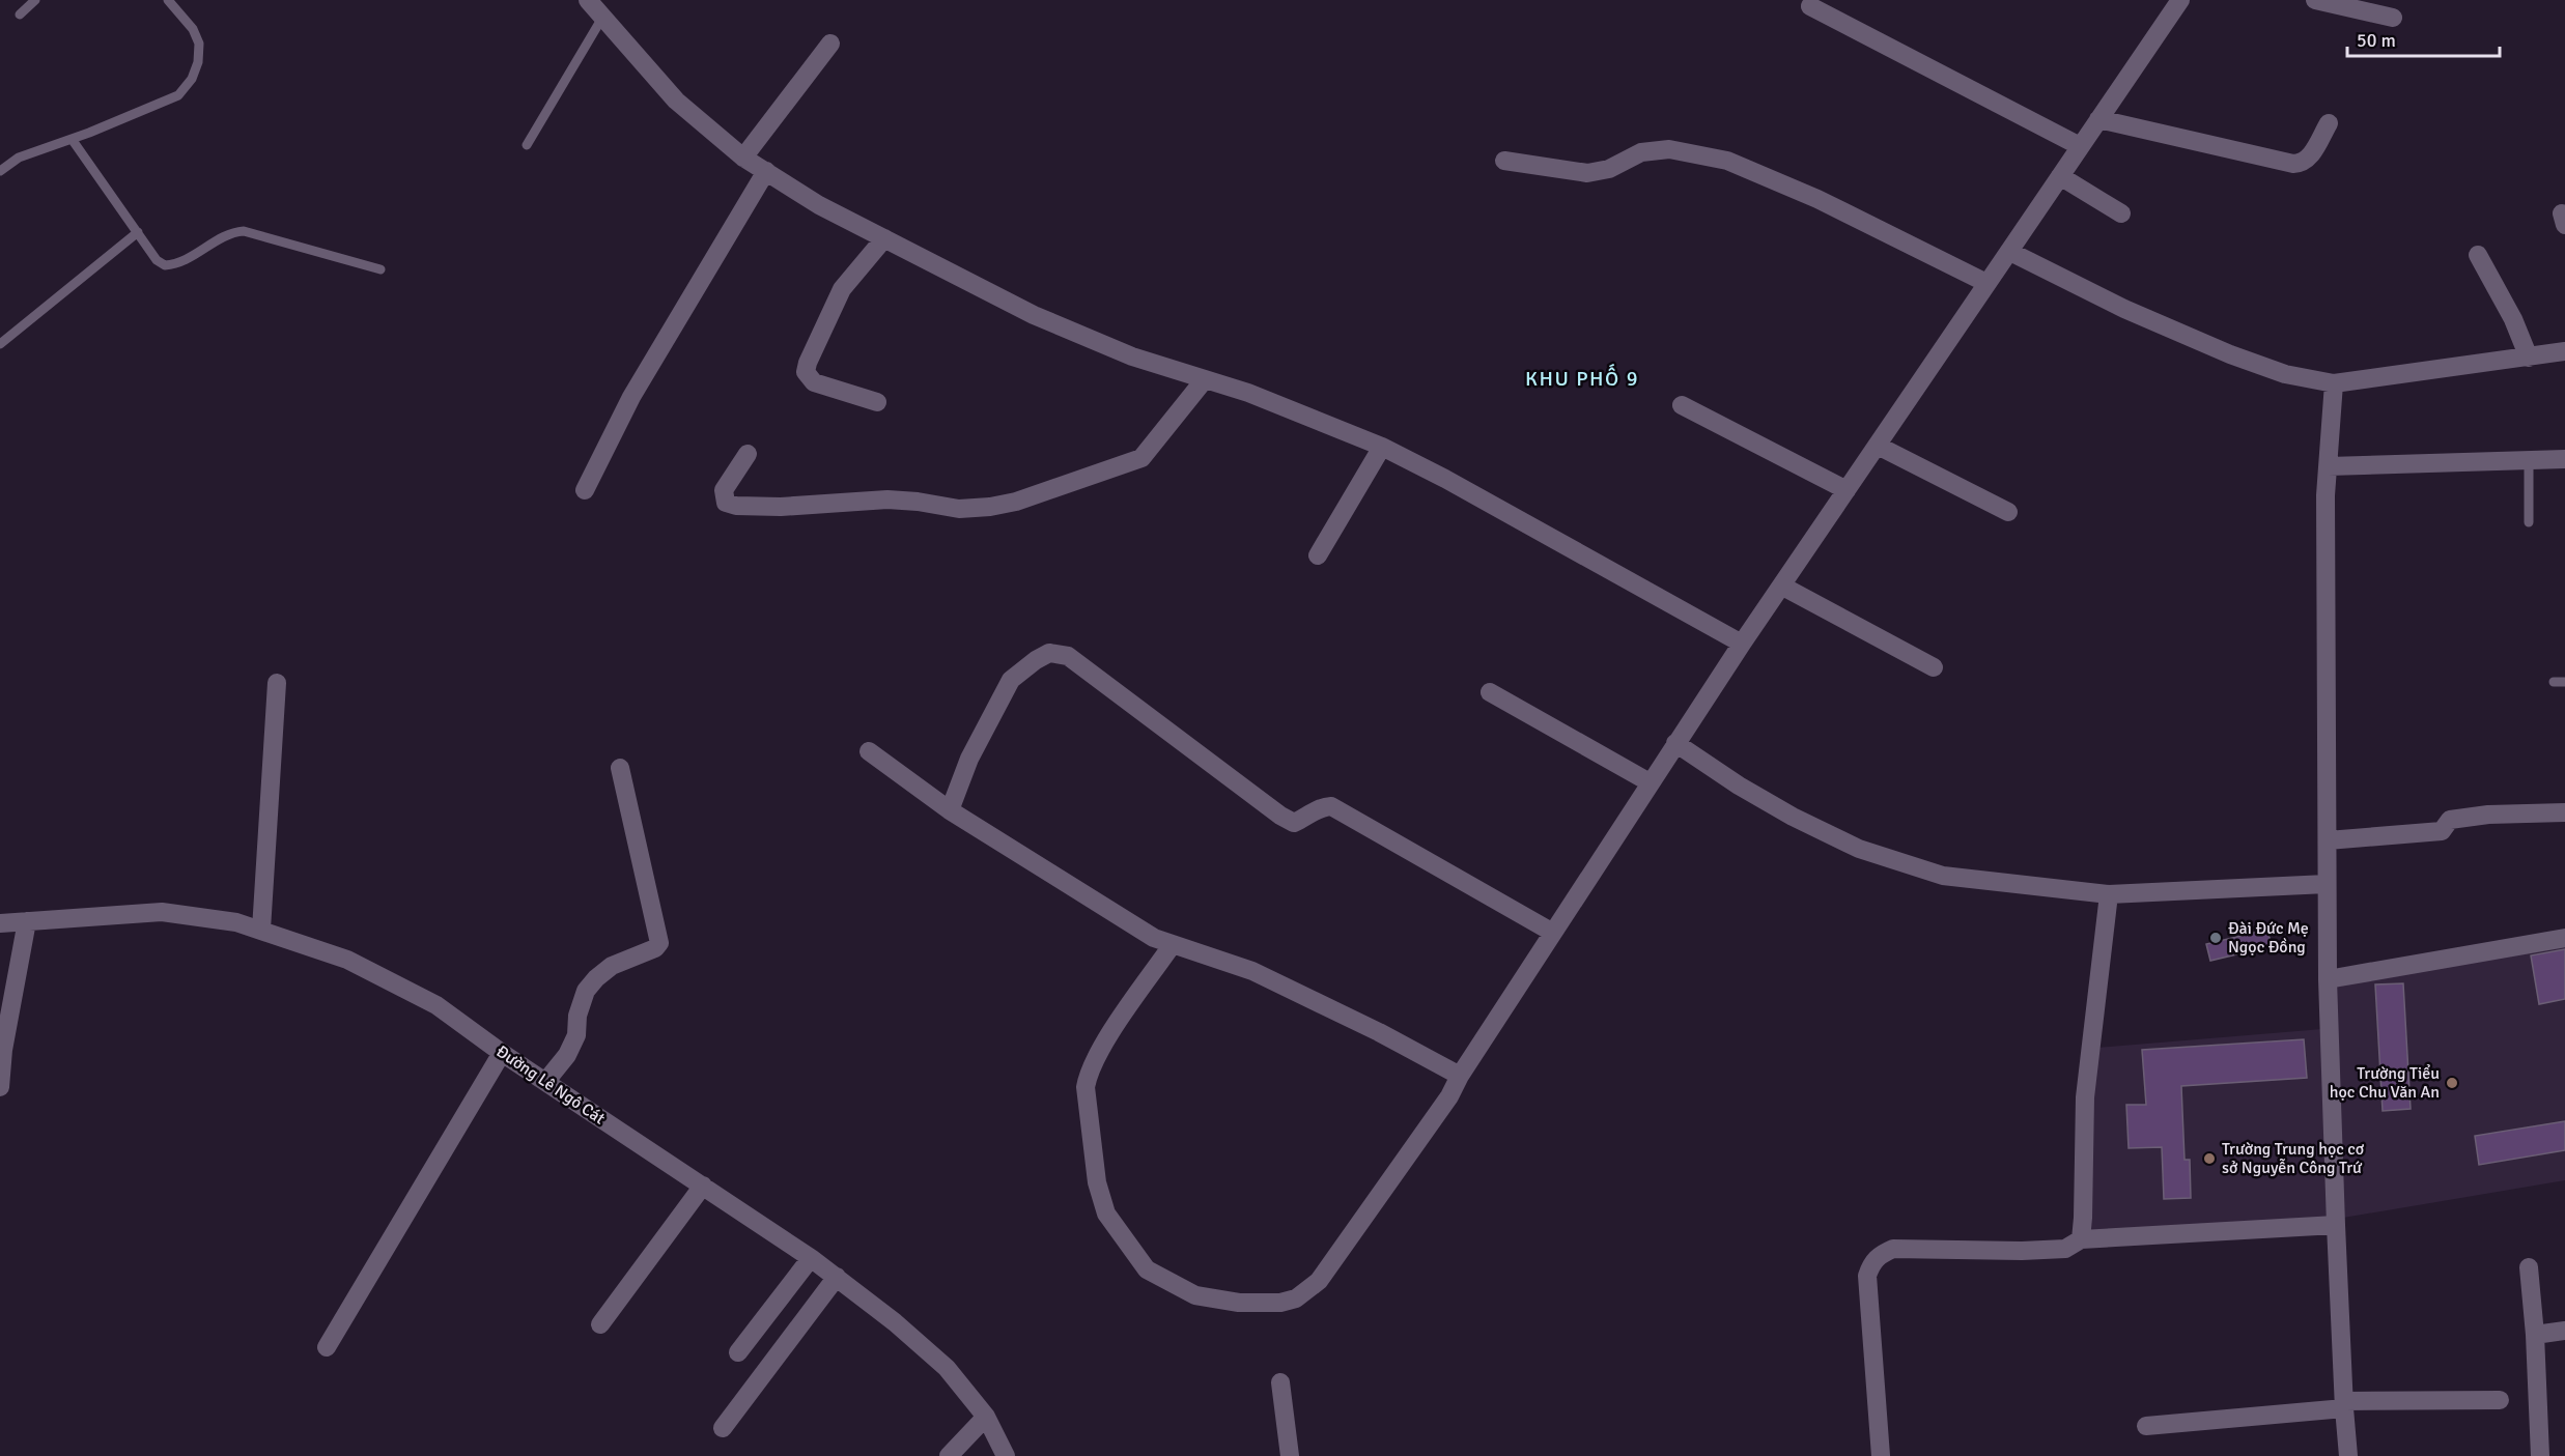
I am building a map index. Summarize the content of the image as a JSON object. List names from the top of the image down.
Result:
{
  "streets": {
    "street": ["Đường Lê Ngô Cát"]
  },
  "districts": ["KHU PHỐ 9"],
  "places": ["Đài Đức Mẹ Ngọc Đồng", "Trường Tiểu học Chu Văn An", "Trường Trung học cơ sở Nguyễn Công Trứ"],
  "scale_bar": "50 m"
}
